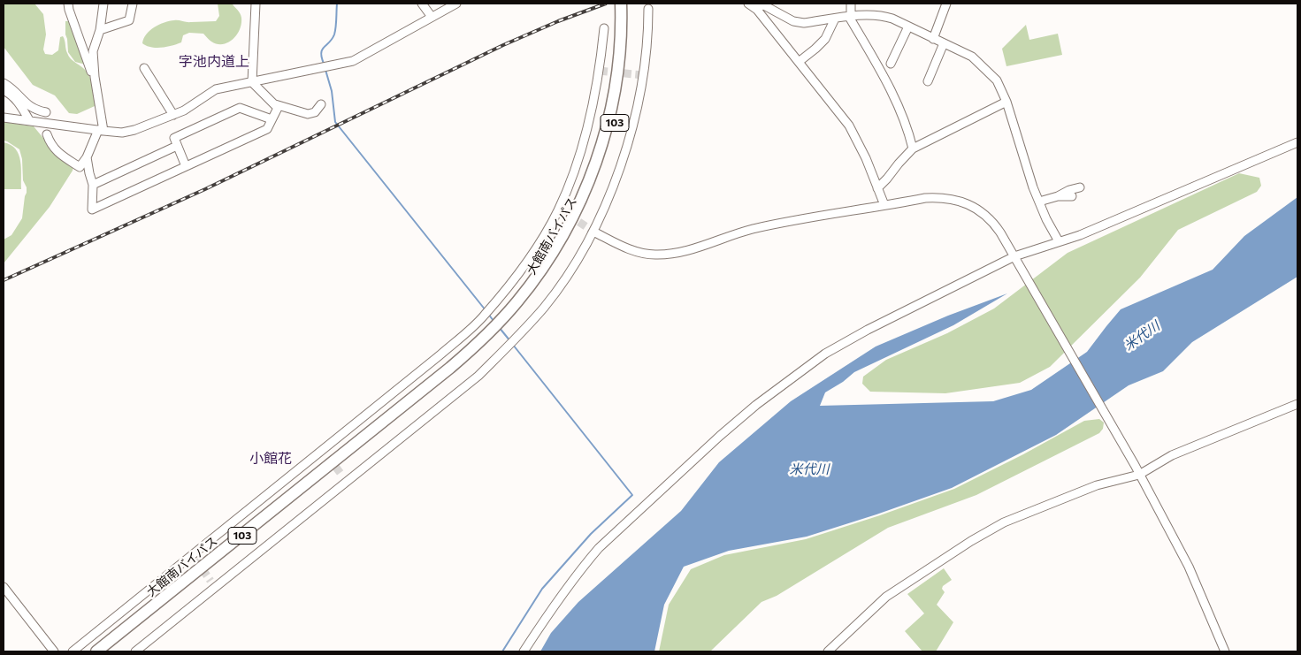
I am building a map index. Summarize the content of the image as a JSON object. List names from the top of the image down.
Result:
{
  "streets": {
    "highway": ["103", "大館南バイパス"]
  },
  "districts": ["字池内道上", "小館花"],
  "water": ["米代川"]
}
